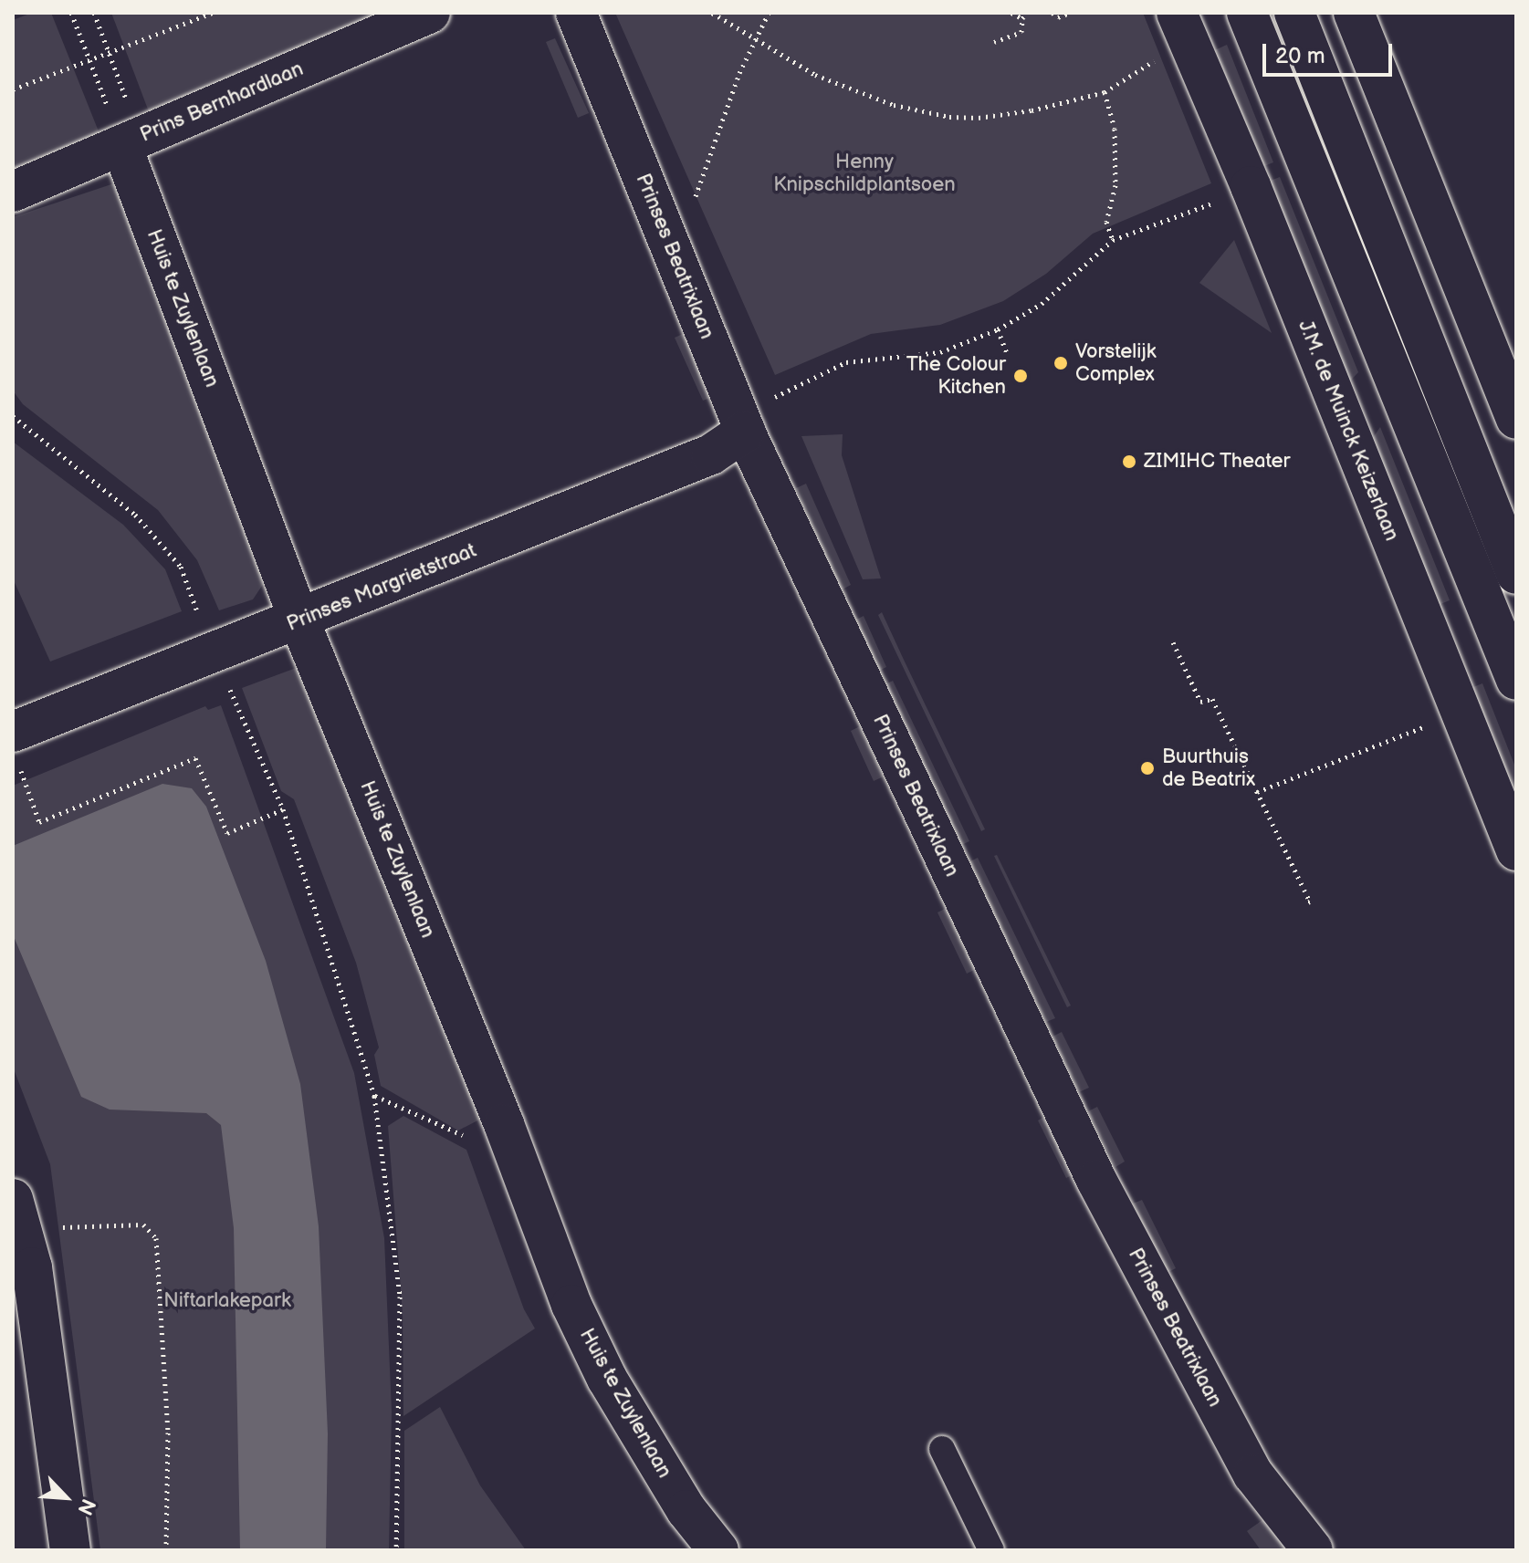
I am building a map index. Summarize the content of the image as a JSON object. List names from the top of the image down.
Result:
{
  "streets": {
    "street": [
      "Prins Bernhardlaan",
      "Prinses Beatrixlaan",
      "Huis te Zuylenlaan",
      "J.M. de Muinck Keizerlaan",
      "Prinses Margrietstraat"
    ]
  },
  "crossings": [
    ["Prins Bernhardlaan", "Huis te Zuylenlaan"],
    ["Prinses Beatrixlaan", "Prinses Margrietstraat"],
    ["Huis te Zuylenlaan", "Prinses Margrietstraat"]
  ],
  "parks": ["Henny Knipschildplantsoen", "Niftarlakepark"],
  "places": [
    "Vorstelijk Complex",
    "The Colour Kitchen",
    "ZIMIHC Theater",
    "Buurthuis de Beatrix"
  ],
  "scale_bar": "20 m",
  "north": "bottom right"
}
